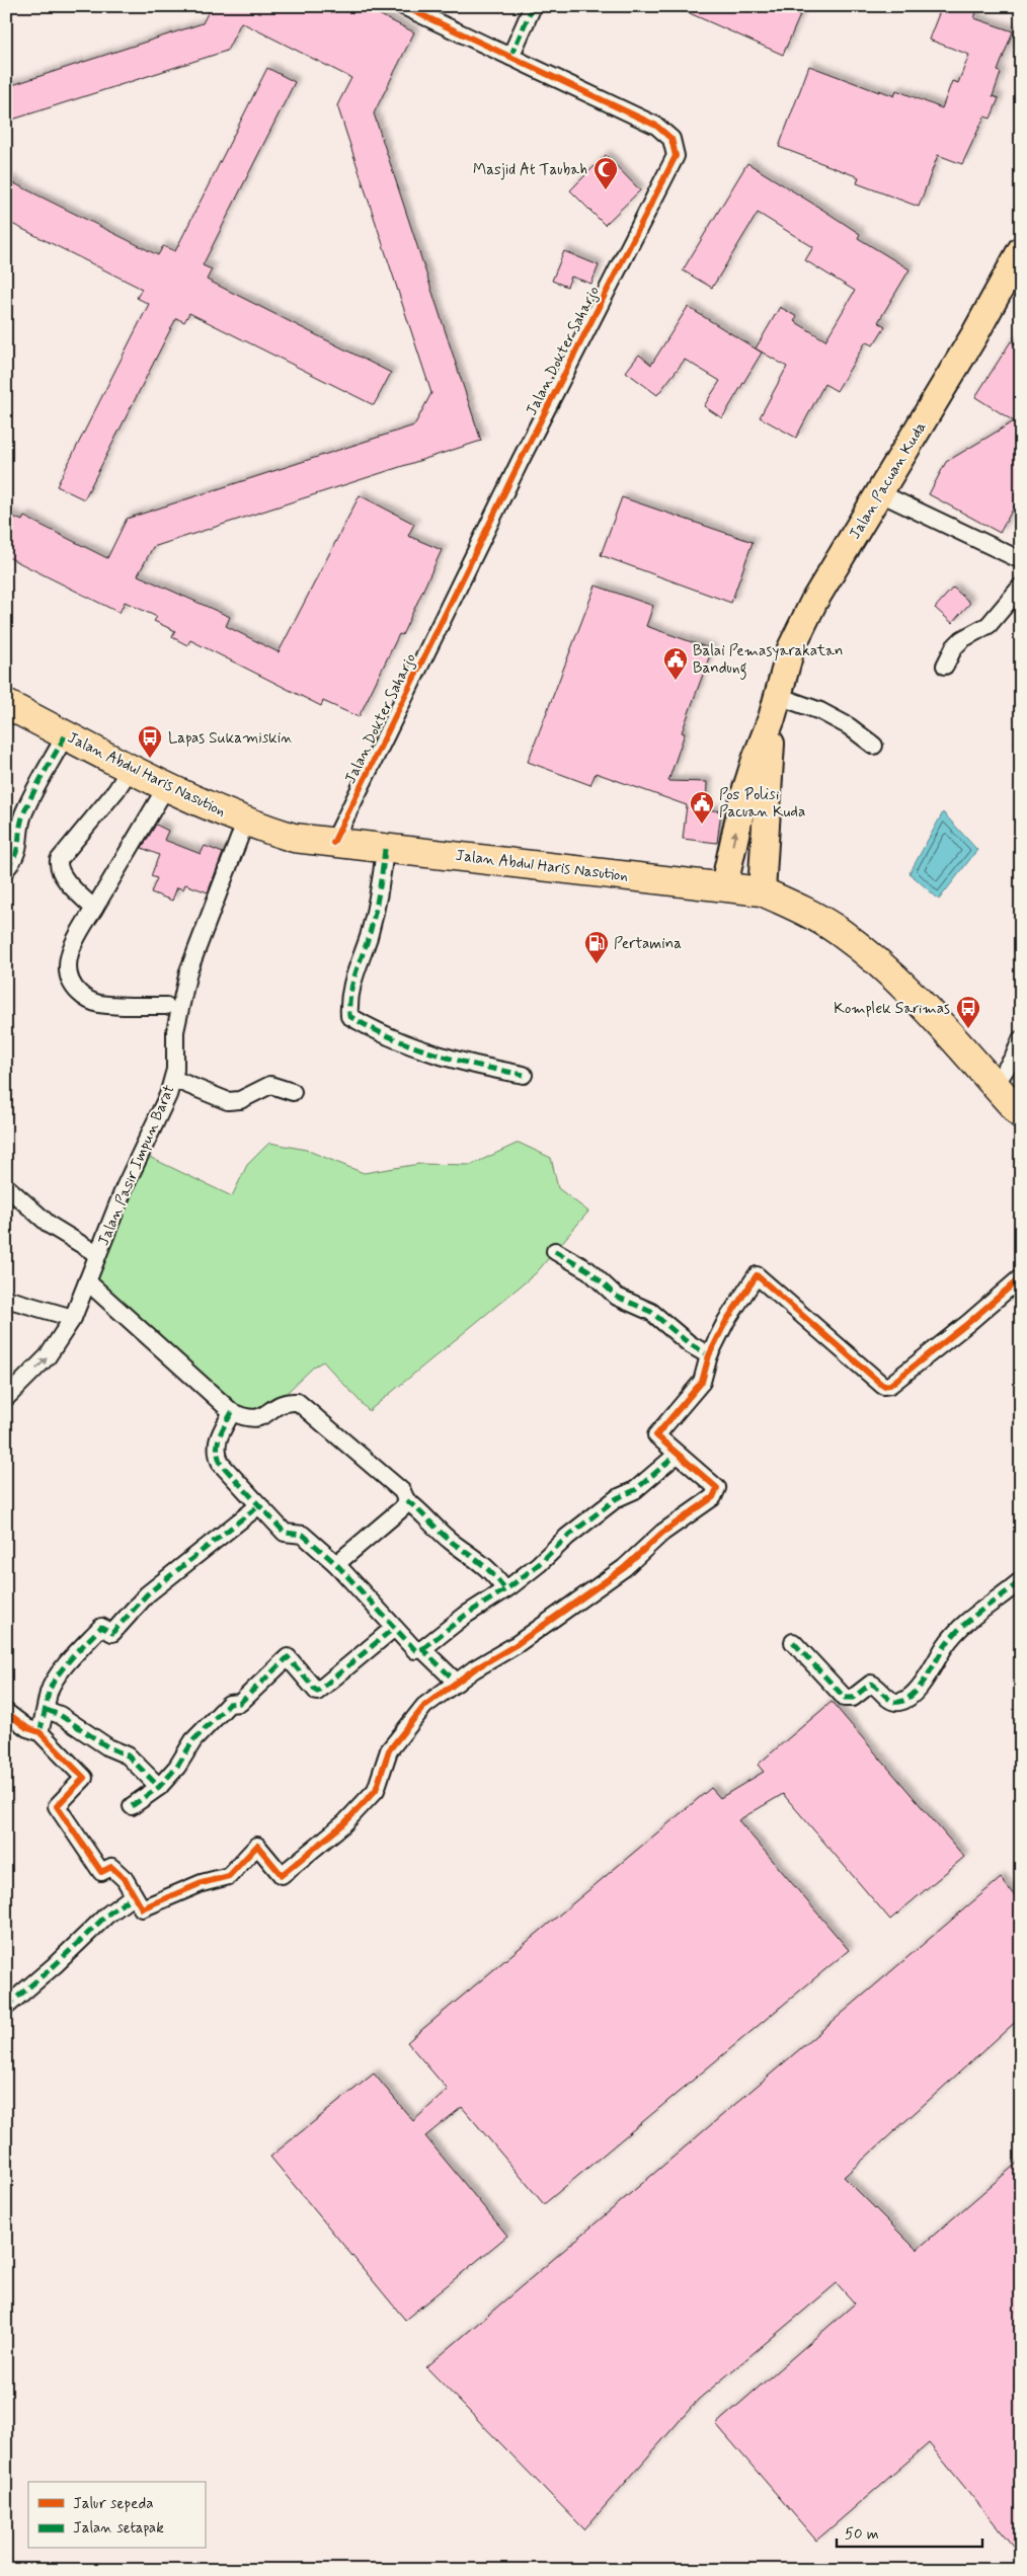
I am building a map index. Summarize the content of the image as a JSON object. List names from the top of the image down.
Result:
{
  "streets": {
    "highway": ["Jalan Abdul Haris Nasution"],
    "main road": ["Jalan Pacuan Kuda"],
    "street": ["Jalan Dokter Saharjo", "Jalan Pasir Impun Barat"]
  },
  "crossings": [
    ["Jalan Dokter Saharjo", "Jalan Abdul Haris Nasution"],
    ["Jalan Pacuan Kuda", "Jalan Abdul Haris Nasution"],
    ["Jalan Abdul Haris Nasution", "Jalan Pasir Impun Barat"]
  ],
  "places": {
    "mosque": ["Masjid At Taubah"],
    "public building": ["Balai Pemasyarakatan Bandung", "Pos Polisi Pacuan Kuda"],
    "bus stop": ["Lapas Sukamiskin", "Komplek Sarimas"],
    "fuel station": ["Pertamina"]
  },
  "legend": ["Jalur sepeda", "Jalan setapak"],
  "scale_bar": "50 m"
}
